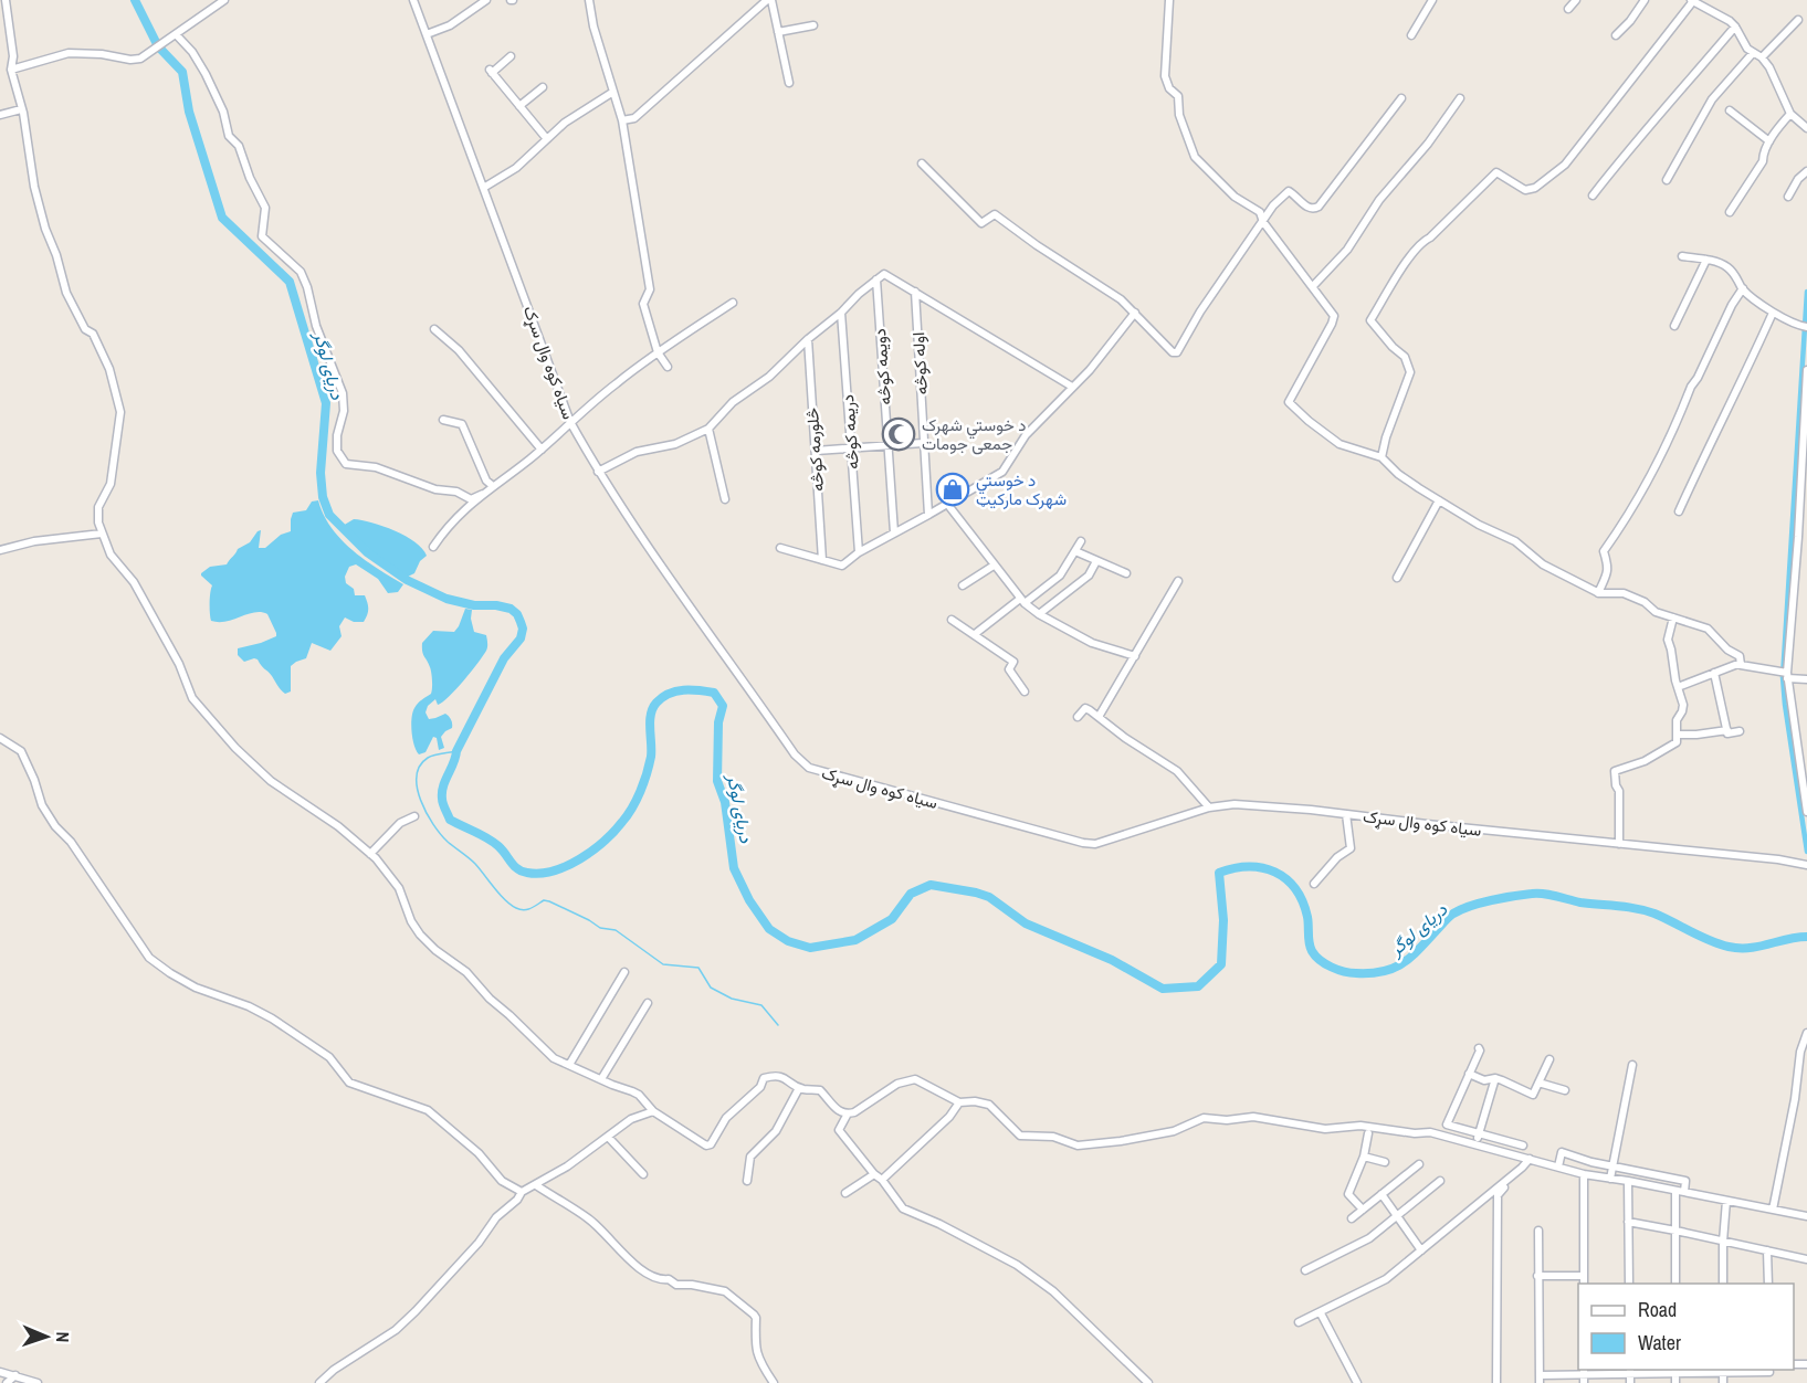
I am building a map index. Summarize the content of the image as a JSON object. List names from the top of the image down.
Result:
{
  "streets": {
    "street": [
      "سیاه کوه وال سړک",
      "اوله کوڅه",
      "دویمه کوڅه",
      "دریمه کوڅه",
      "څلورمه کوڅه"
    ]
  },
  "water": ["دریای لوگر"],
  "places": {
    "mosque": ["د خوستي شهرک جمعی جومات"],
    "shop": ["د خوستي شهرک مارکیټ"]
  },
  "legend": ["Road", "Water"],
  "north": "right"
}
